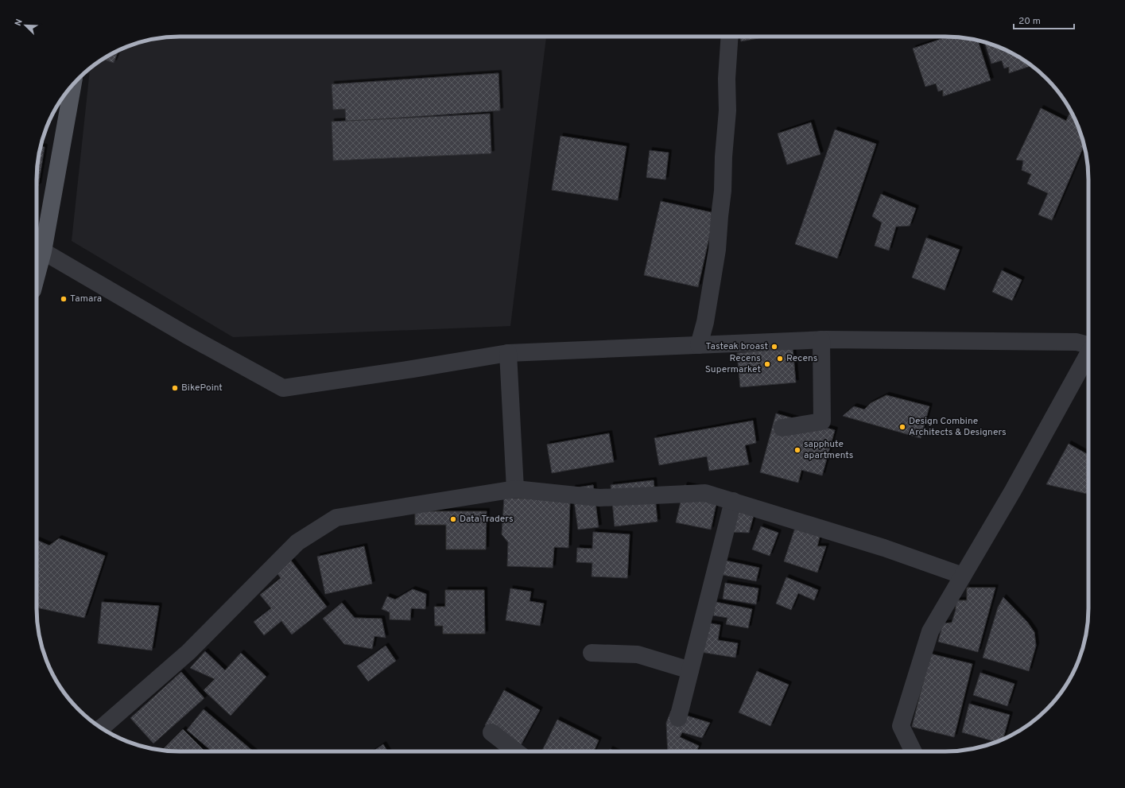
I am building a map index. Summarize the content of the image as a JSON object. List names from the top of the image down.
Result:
{
  "places": [
    "Tamara",
    "Tasteak broast",
    "Recens",
    "Recens Supermarket",
    "BikePoint",
    "Design Combine Architects & Designers",
    "sapphute apartments",
    "Data Traders"
  ],
  "scale_bar": "20 m",
  "north": "top left"
}
